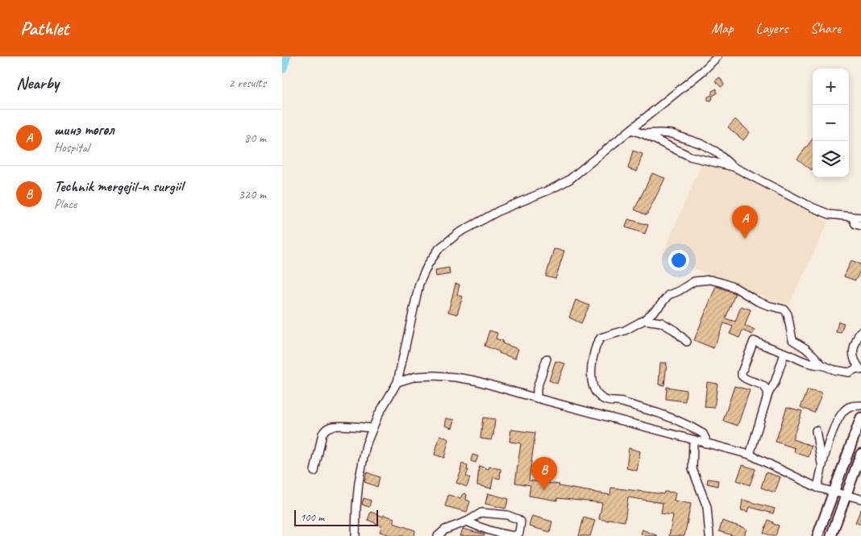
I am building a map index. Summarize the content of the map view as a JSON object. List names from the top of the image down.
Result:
{
  "scale_bar": "100 m",
  "page": {
    "header": "Pathlet",
    "nav": ["Map", "Layers", "Share"],
    "heading": ["Nearby", "2 results"],
    "map_buttons": ["+", "−"],
    "list": [
      {
        "mark": "A",
        "name": "шинэ төгөл",
        "note": "Hospital",
        "value": "80 m"
      },
      {
        "mark": "B",
        "name": "Technik mergejil-n surgiil",
        "note": "Place",
        "value": "320 m"
      }
    ],
    "pins": ["A", "B"],
    "scale": "100 m"
  }
}
